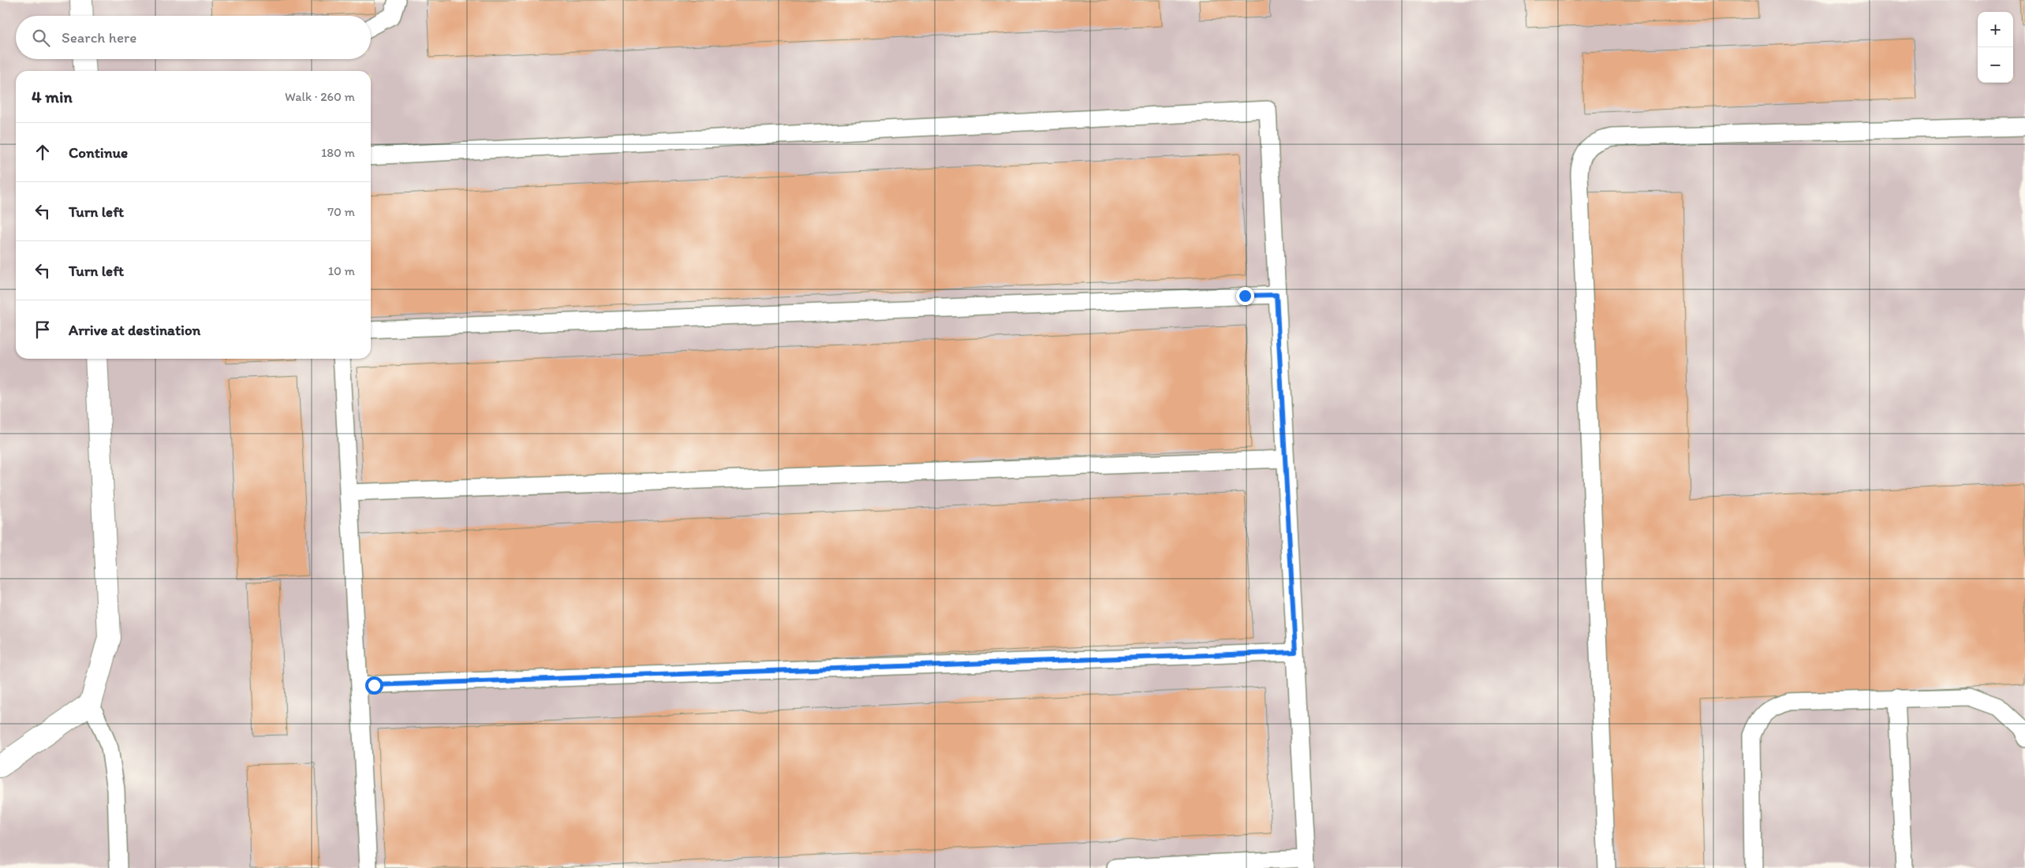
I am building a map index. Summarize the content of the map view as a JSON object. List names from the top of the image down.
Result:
{
  "page": {
    "map_buttons": ["+", "−"],
    "search": "Search here",
    "heading": ["4 min", "Walk · 260 m"],
    "list": [
      ["Continue", "180 m"],
      ["Turn left", "70 m"],
      ["Turn left", "10 m"],
      "Arrive at destination"
    ]
  }
}
